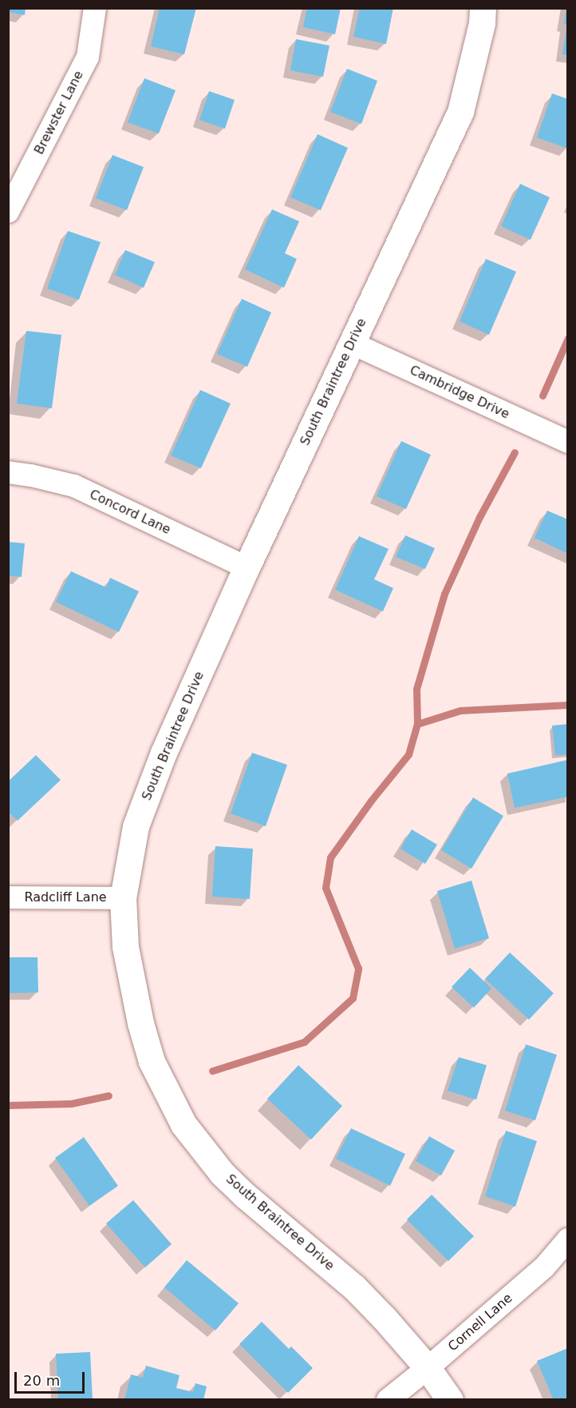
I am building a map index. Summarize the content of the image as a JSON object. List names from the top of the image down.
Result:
{
  "streets": {
    "street": [
      "Brewster Lane",
      "South Braintree Drive",
      "Cambridge Drive",
      "Concord Lane",
      "Radcliff Lane",
      "Cornell Lane"
    ]
  },
  "crossings": [
    ["South Braintree Drive", "Cambridge Drive"],
    ["South Braintree Drive", "Concord Lane"],
    ["South Braintree Drive", "Radcliff Lane"],
    ["South Braintree Drive", "Cornell Lane"]
  ],
  "scale_bar": "20 m"
}
